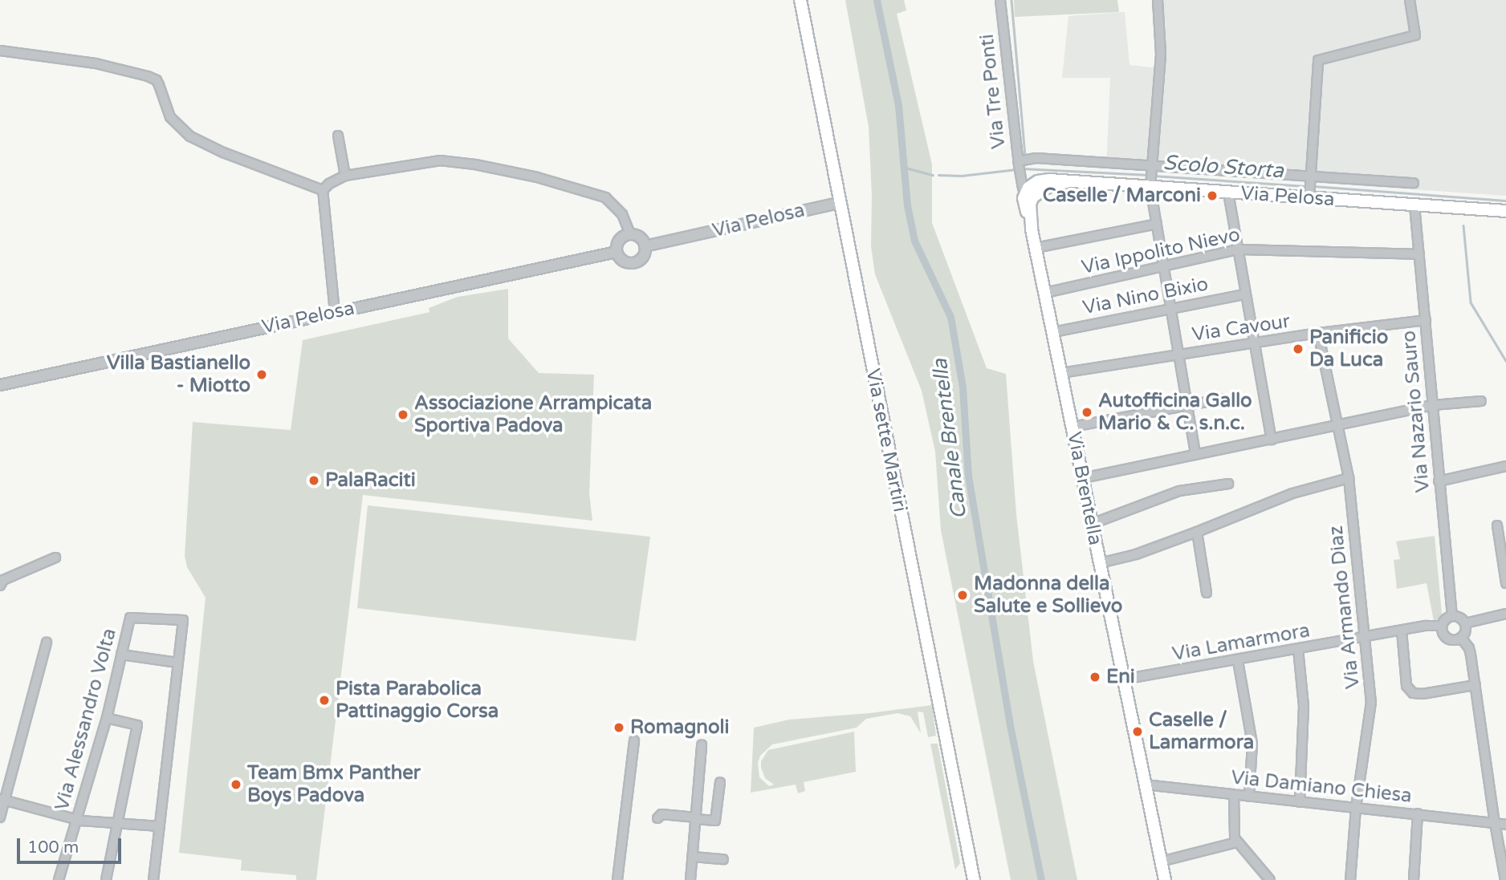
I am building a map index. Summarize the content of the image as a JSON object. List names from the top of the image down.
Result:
{
  "streets": {
    "main road": ["Via Pelosa", "Via sette Martiri", "Via Brentella"],
    "street": [
      "Via Tre Ponti",
      "Via Ippolito Nievo",
      "Via Nino Bixio",
      "Via Cavour",
      "Via Nazario Sauro",
      "Via Armando Diaz",
      "Via Lamarmora",
      "Via Alessandro Volta",
      "Via Damiano Chiesa"
    ]
  },
  "crossings": [
    ["Via Tre Ponti", "Via Pelosa"],
    ["Via Pelosa", "Via Nazario Sauro"],
    ["Via Pelosa", "Via sette Martiri"],
    ["Via Ippolito Nievo", "Via Nazario Sauro"],
    ["Via Ippolito Nievo", "Via Brentella"],
    ["Via Nino Bixio", "Via Brentella"],
    ["Via Cavour", "Via Nazario Sauro"],
    ["Via Cavour", "Via Brentella"],
    ["Via Cavour", "Via Armando Diaz"],
    ["Via Brentella", "Via Lamarmora"],
    ["Via Brentella", "Via Damiano Chiesa"],
    ["Via Armando Diaz", "Via Lamarmora"],
    ["Via Armando Diaz", "Via Damiano Chiesa"]
  ],
  "water": ["Scolo Storta", "Canale Brentella"],
  "places": [
    "Caselle / Marconi",
    "Panificio Da Luca",
    "Villa Bastianello - Miotto",
    "Autofficina Gallo Mario & C. s.n.c.",
    "Associazione Arrampicata Sportiva Padova",
    "PalaRaciti",
    "Madonna della Salute e Sollievo",
    "Eni",
    "Pista Parabolica Pattinaggio Corsa",
    "Romagnoli",
    "Caselle / Lamarmora",
    "Team Bmx Panther Boys Padova"
  ],
  "scale_bar": "100 m"
}
